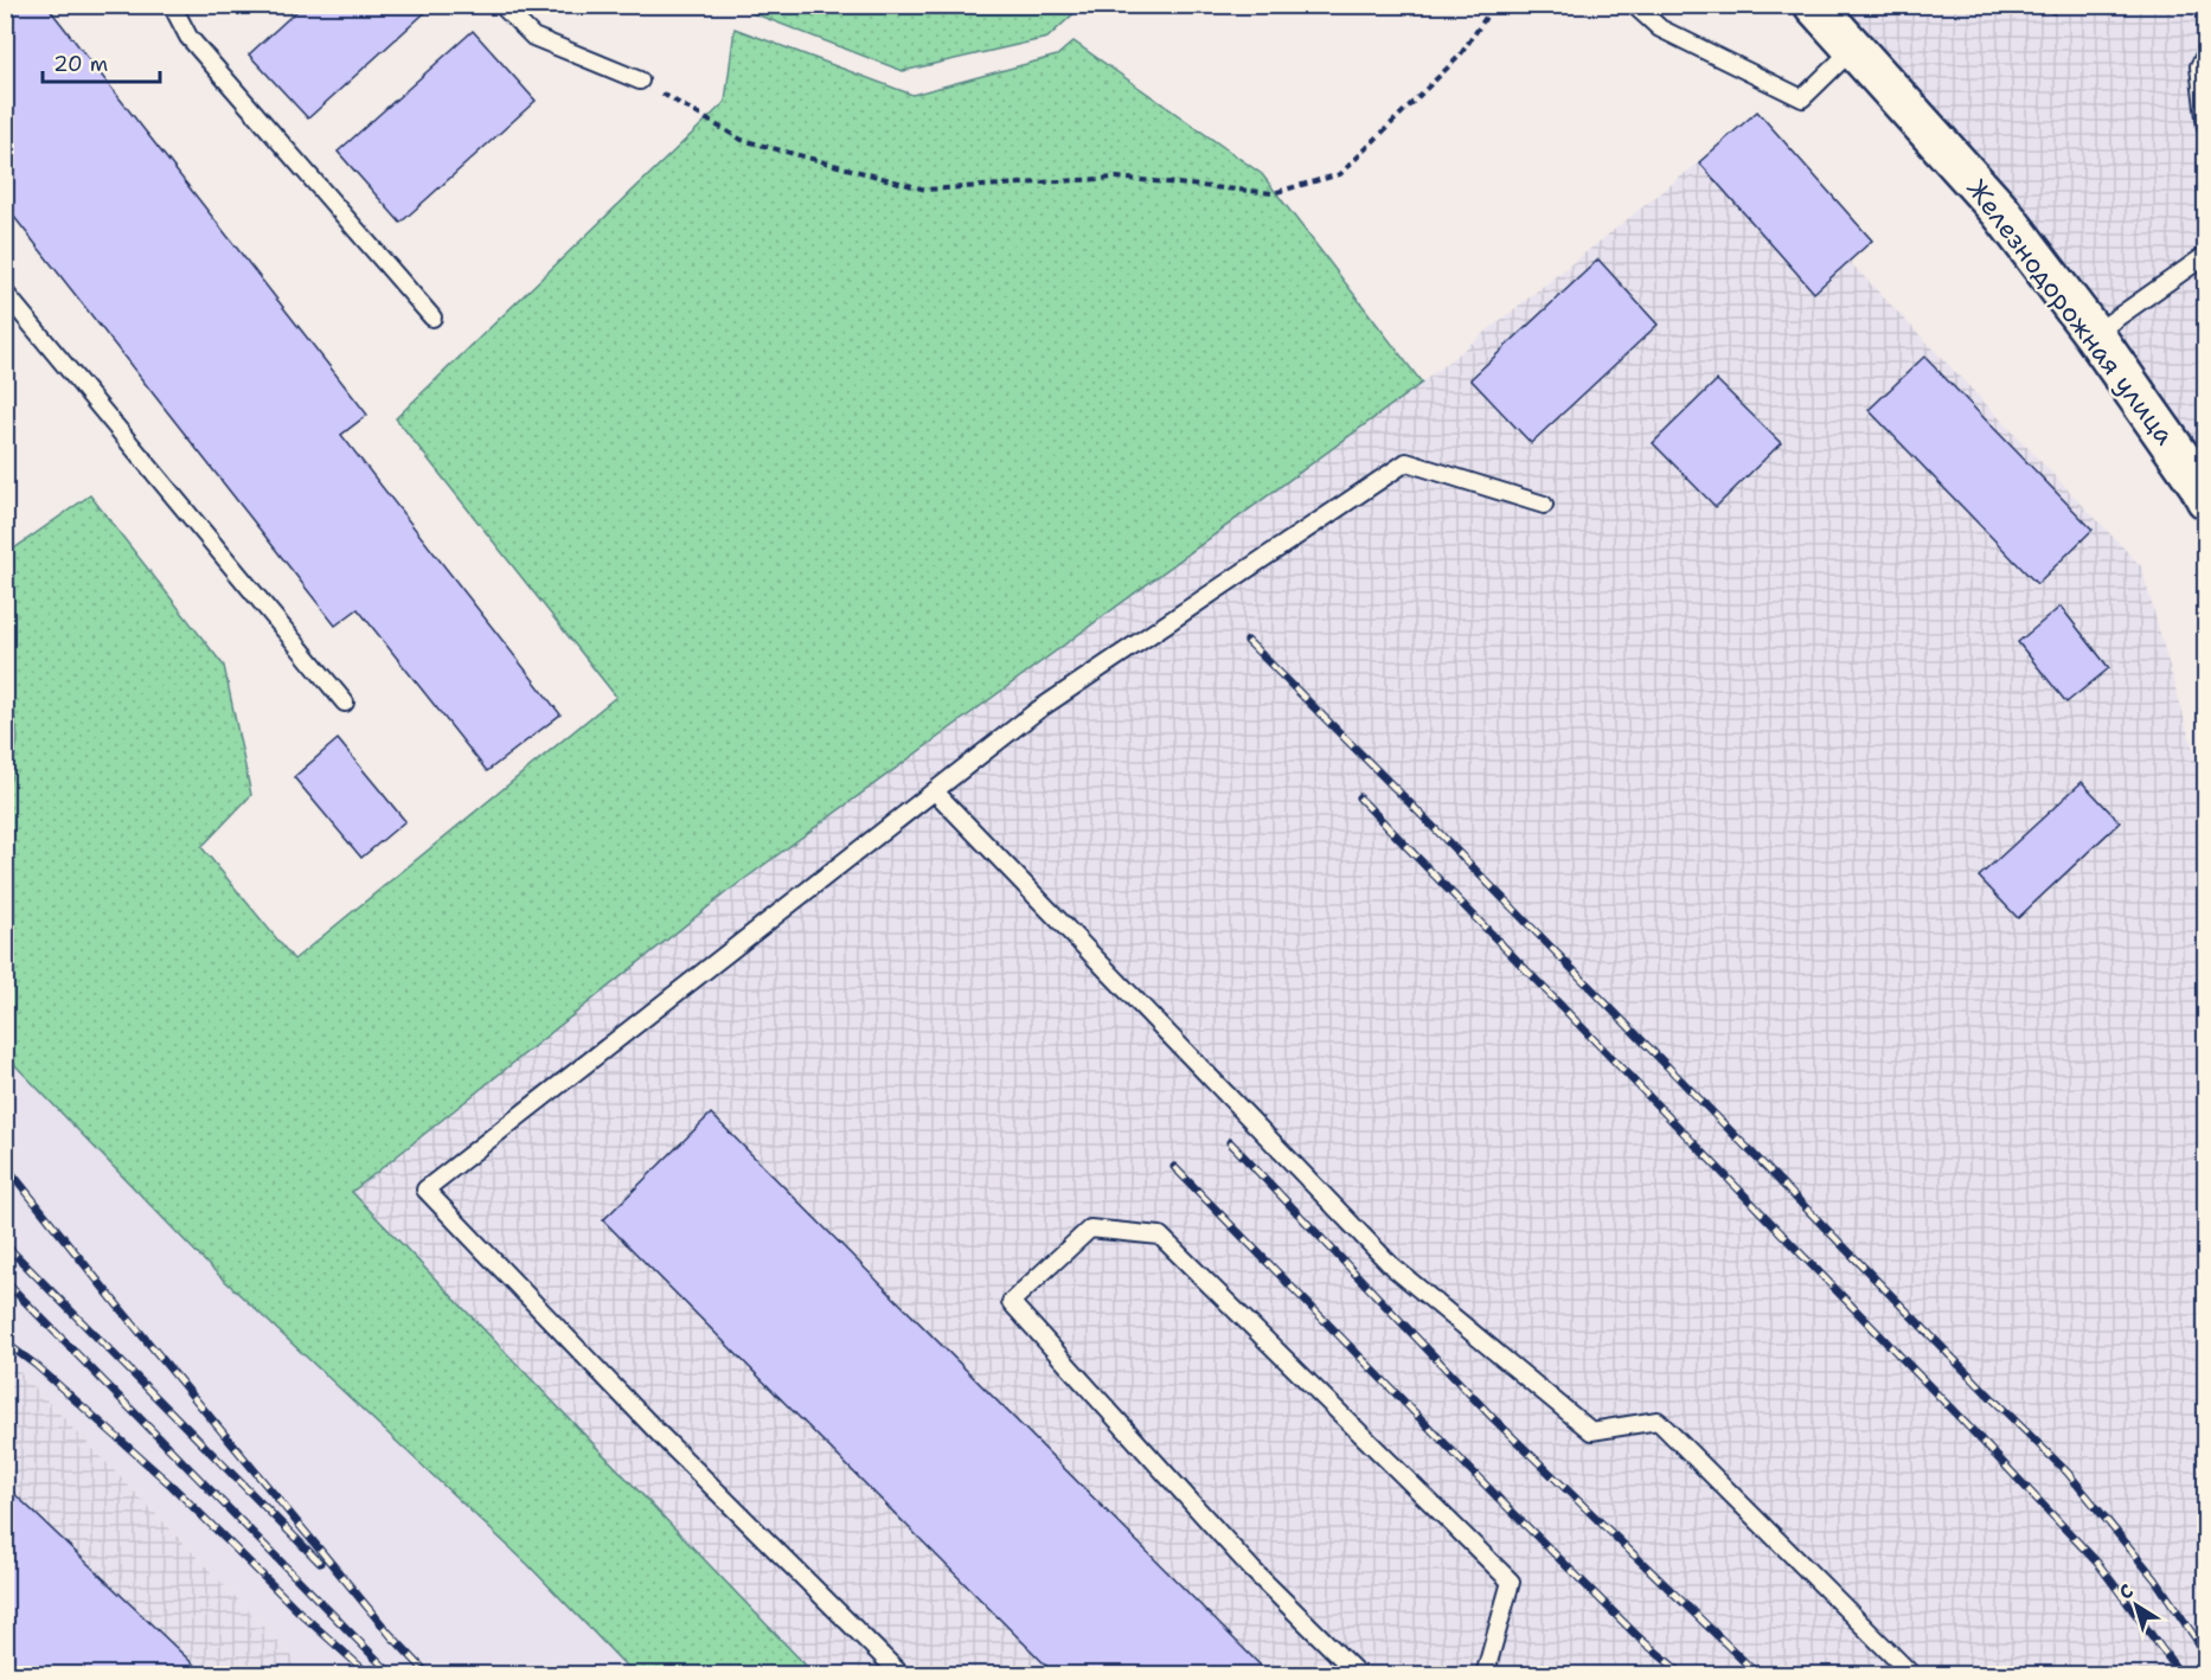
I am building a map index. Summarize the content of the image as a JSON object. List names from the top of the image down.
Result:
{
  "streets": {
    "street": ["Железнодорожная улица"]
  },
  "scale_bar": "20 m",
  "north": "top left"
}
